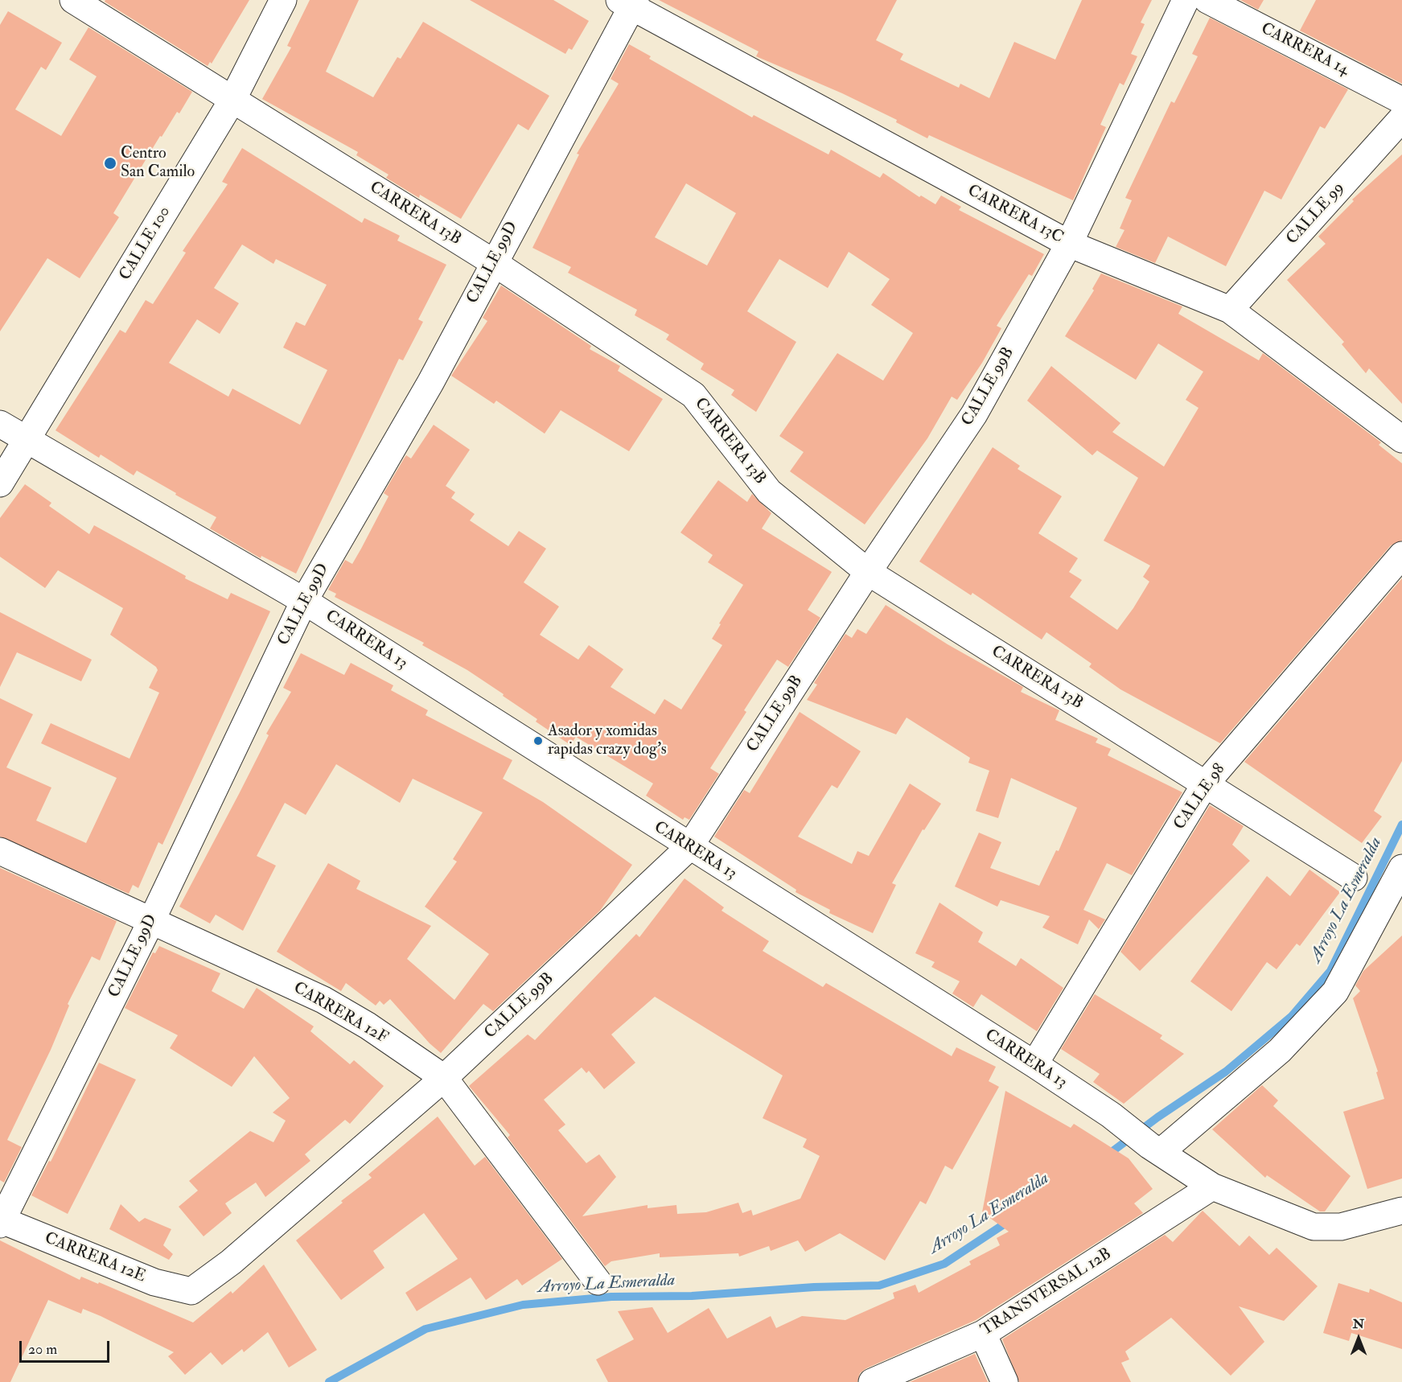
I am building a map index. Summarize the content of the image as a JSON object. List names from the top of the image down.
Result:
{
  "streets": {
    "street": [
      "CARRERA 14",
      "CARRERA 13B",
      "CALLE 99",
      "CARRERA 13C",
      "CALLE 100",
      "CALLE 99D",
      "CALLE 99B",
      "CARRERA 13",
      "CALLE 98",
      "CARRERA 12F",
      "CARRERA 12E",
      "TRANSVERSAL 12B"
    ]
  },
  "crossings": [
    ["CARRERA 13B", "CALLE 100"],
    ["CARRERA 13B", "CALLE 99D"],
    ["CARRERA 13B", "CALLE 99B"],
    ["CARRERA 13B", "CALLE 98"],
    ["CALLE 99", "CARRERA 13C"],
    ["CARRERA 13C", "CALLE 99D"],
    ["CARRERA 13C", "CALLE 99B"],
    ["CALLE 100", "CARRERA 13"],
    ["CALLE 99D", "CARRERA 13"],
    ["CALLE 99D", "CARRERA 12F"],
    ["CALLE 99D", "CARRERA 12E"],
    ["CALLE 99B", "CARRERA 13"],
    ["CALLE 99B", "CARRERA 12F"],
    ["CALLE 99B", "CARRERA 12E"],
    ["CARRERA 13", "CALLE 98"],
    ["CARRERA 13", "TRANSVERSAL 12B"]
  ],
  "water": ["Arroyo La Esmeralda"],
  "places": ["Centro San Camilo", "Asador y xomidas rapidas crazy dog's"],
  "scale_bar": "20 m",
  "north": "top"
}
